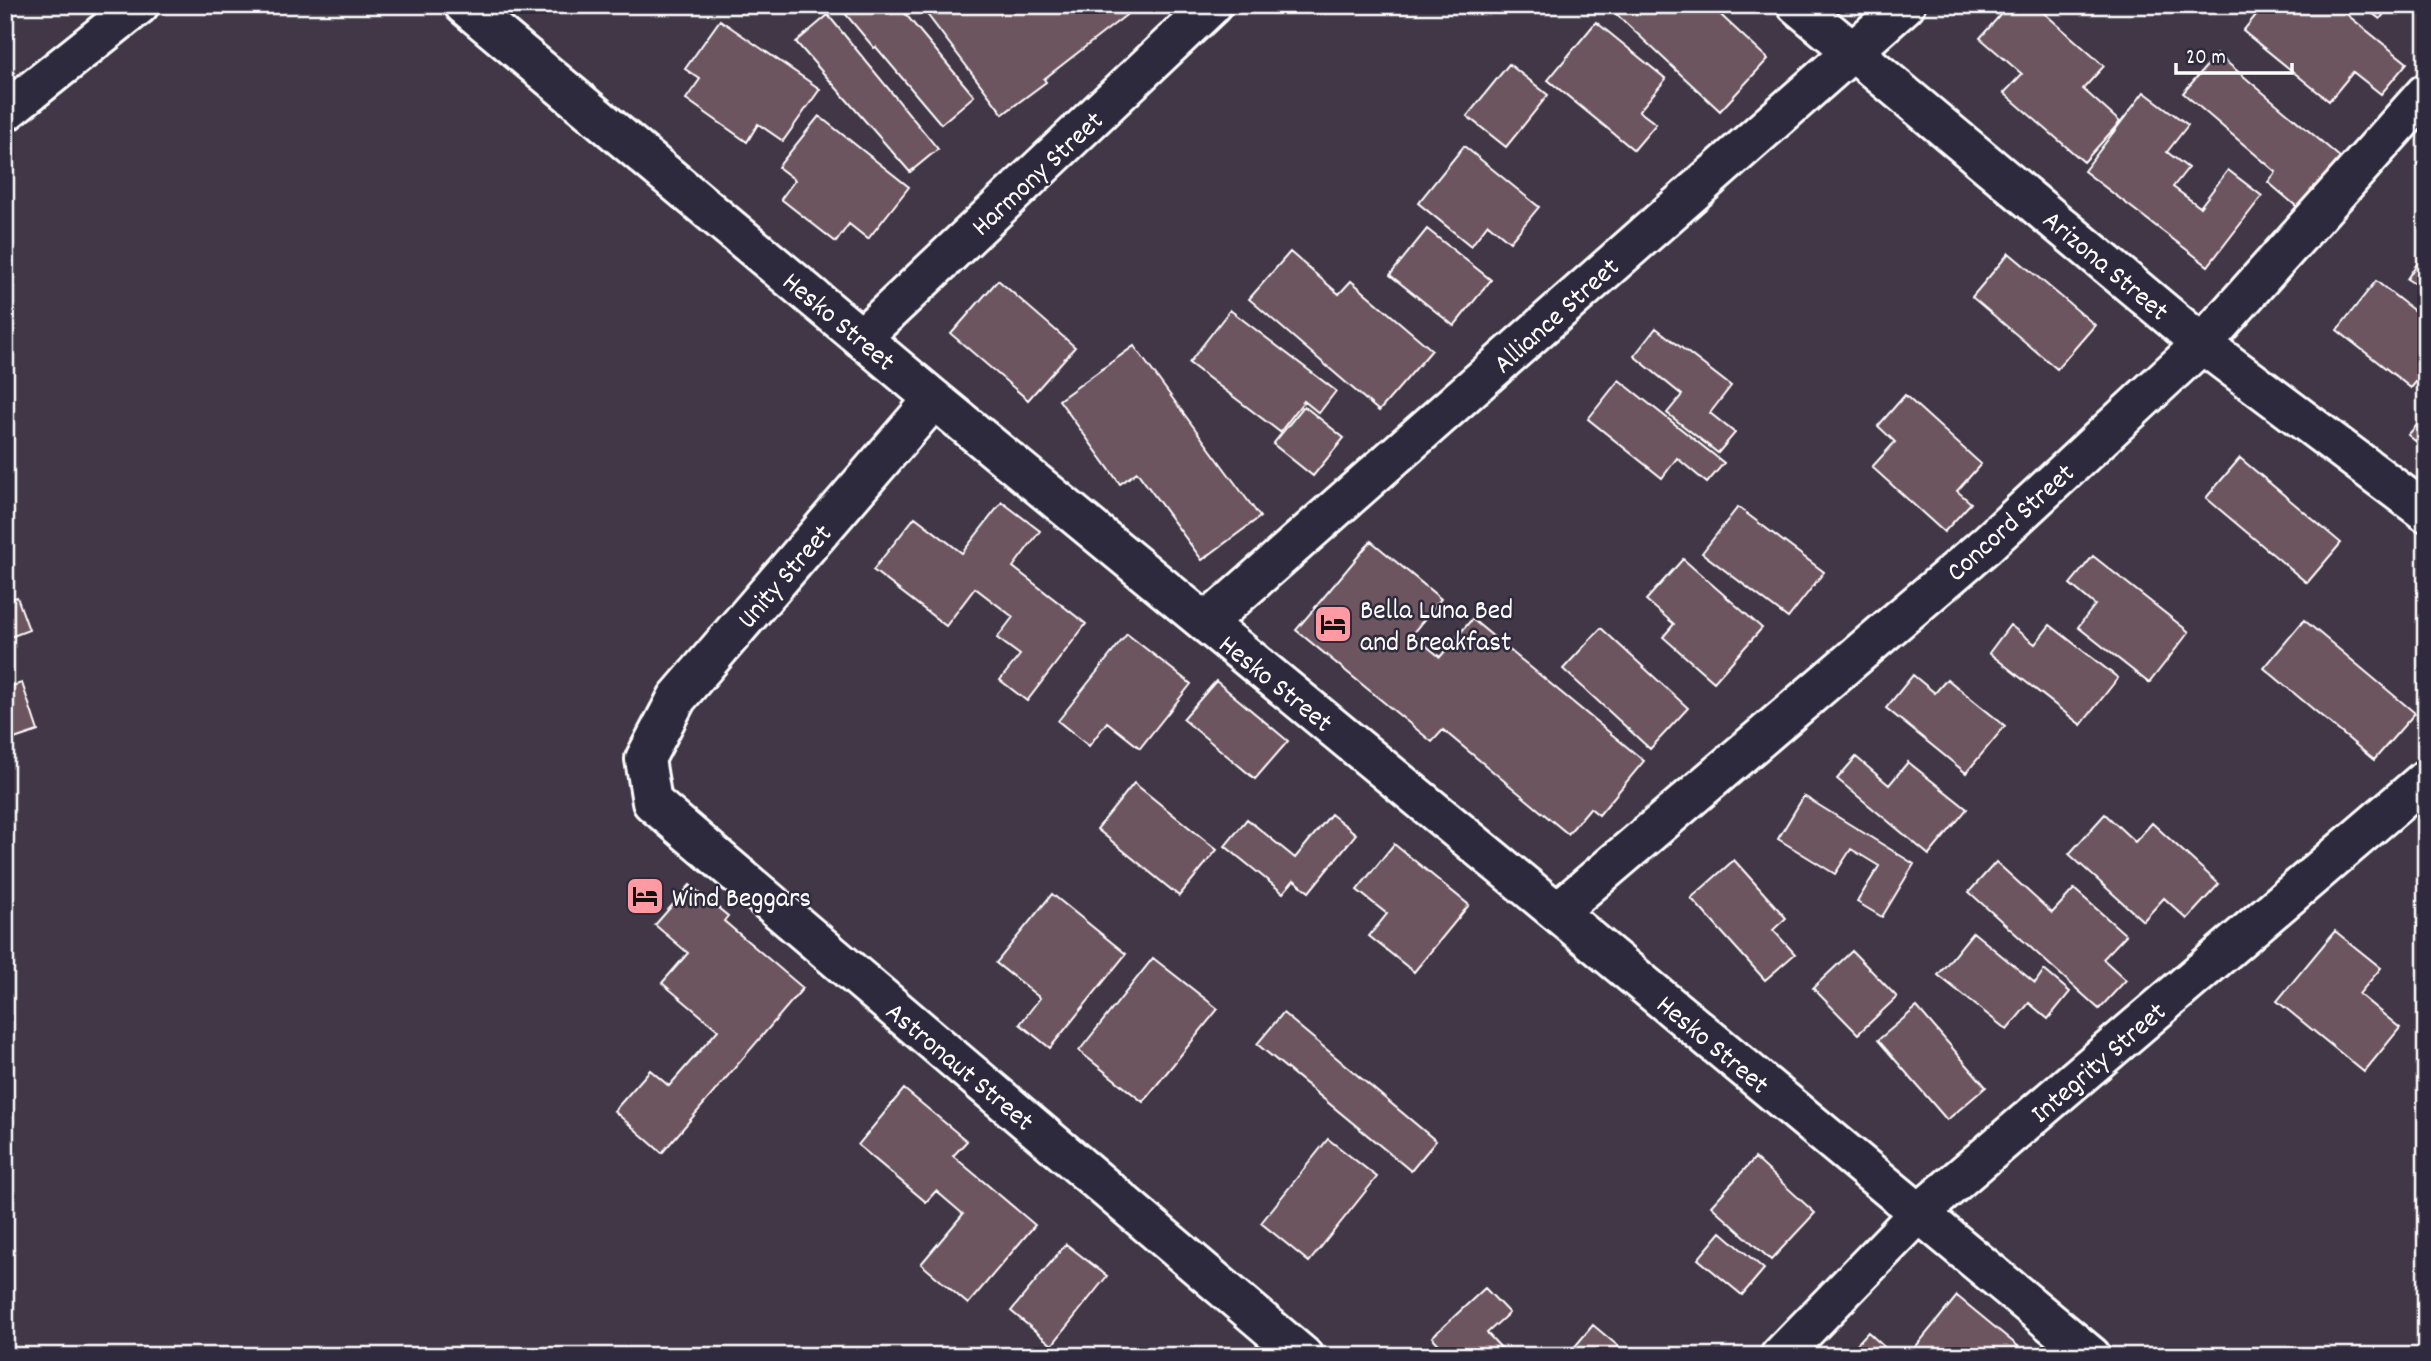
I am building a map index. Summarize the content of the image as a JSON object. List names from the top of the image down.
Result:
{
  "streets": {
    "street": [
      "Harmony Street",
      "Arizona Street",
      "Alliance Street",
      "Hesko Street",
      "Concord Street",
      "Unity Street",
      "Integrity Street",
      "Astronaut Street"
    ]
  },
  "crossings": [
    ["Harmony Street", "Hesko Street"],
    ["Arizona Street", "Alliance Street"],
    ["Arizona Street", "Concord Street"],
    ["Alliance Street", "Hesko Street"],
    ["Hesko Street", "Concord Street"],
    ["Hesko Street", "Unity Street"],
    ["Hesko Street", "Integrity Street"],
    ["Unity Street", "Astronaut Street"]
  ],
  "places": {
    "hotel": ["Bella Luna Bed and Breakfast", "Wind Beggars"]
  },
  "scale_bar": "20 m"
}
